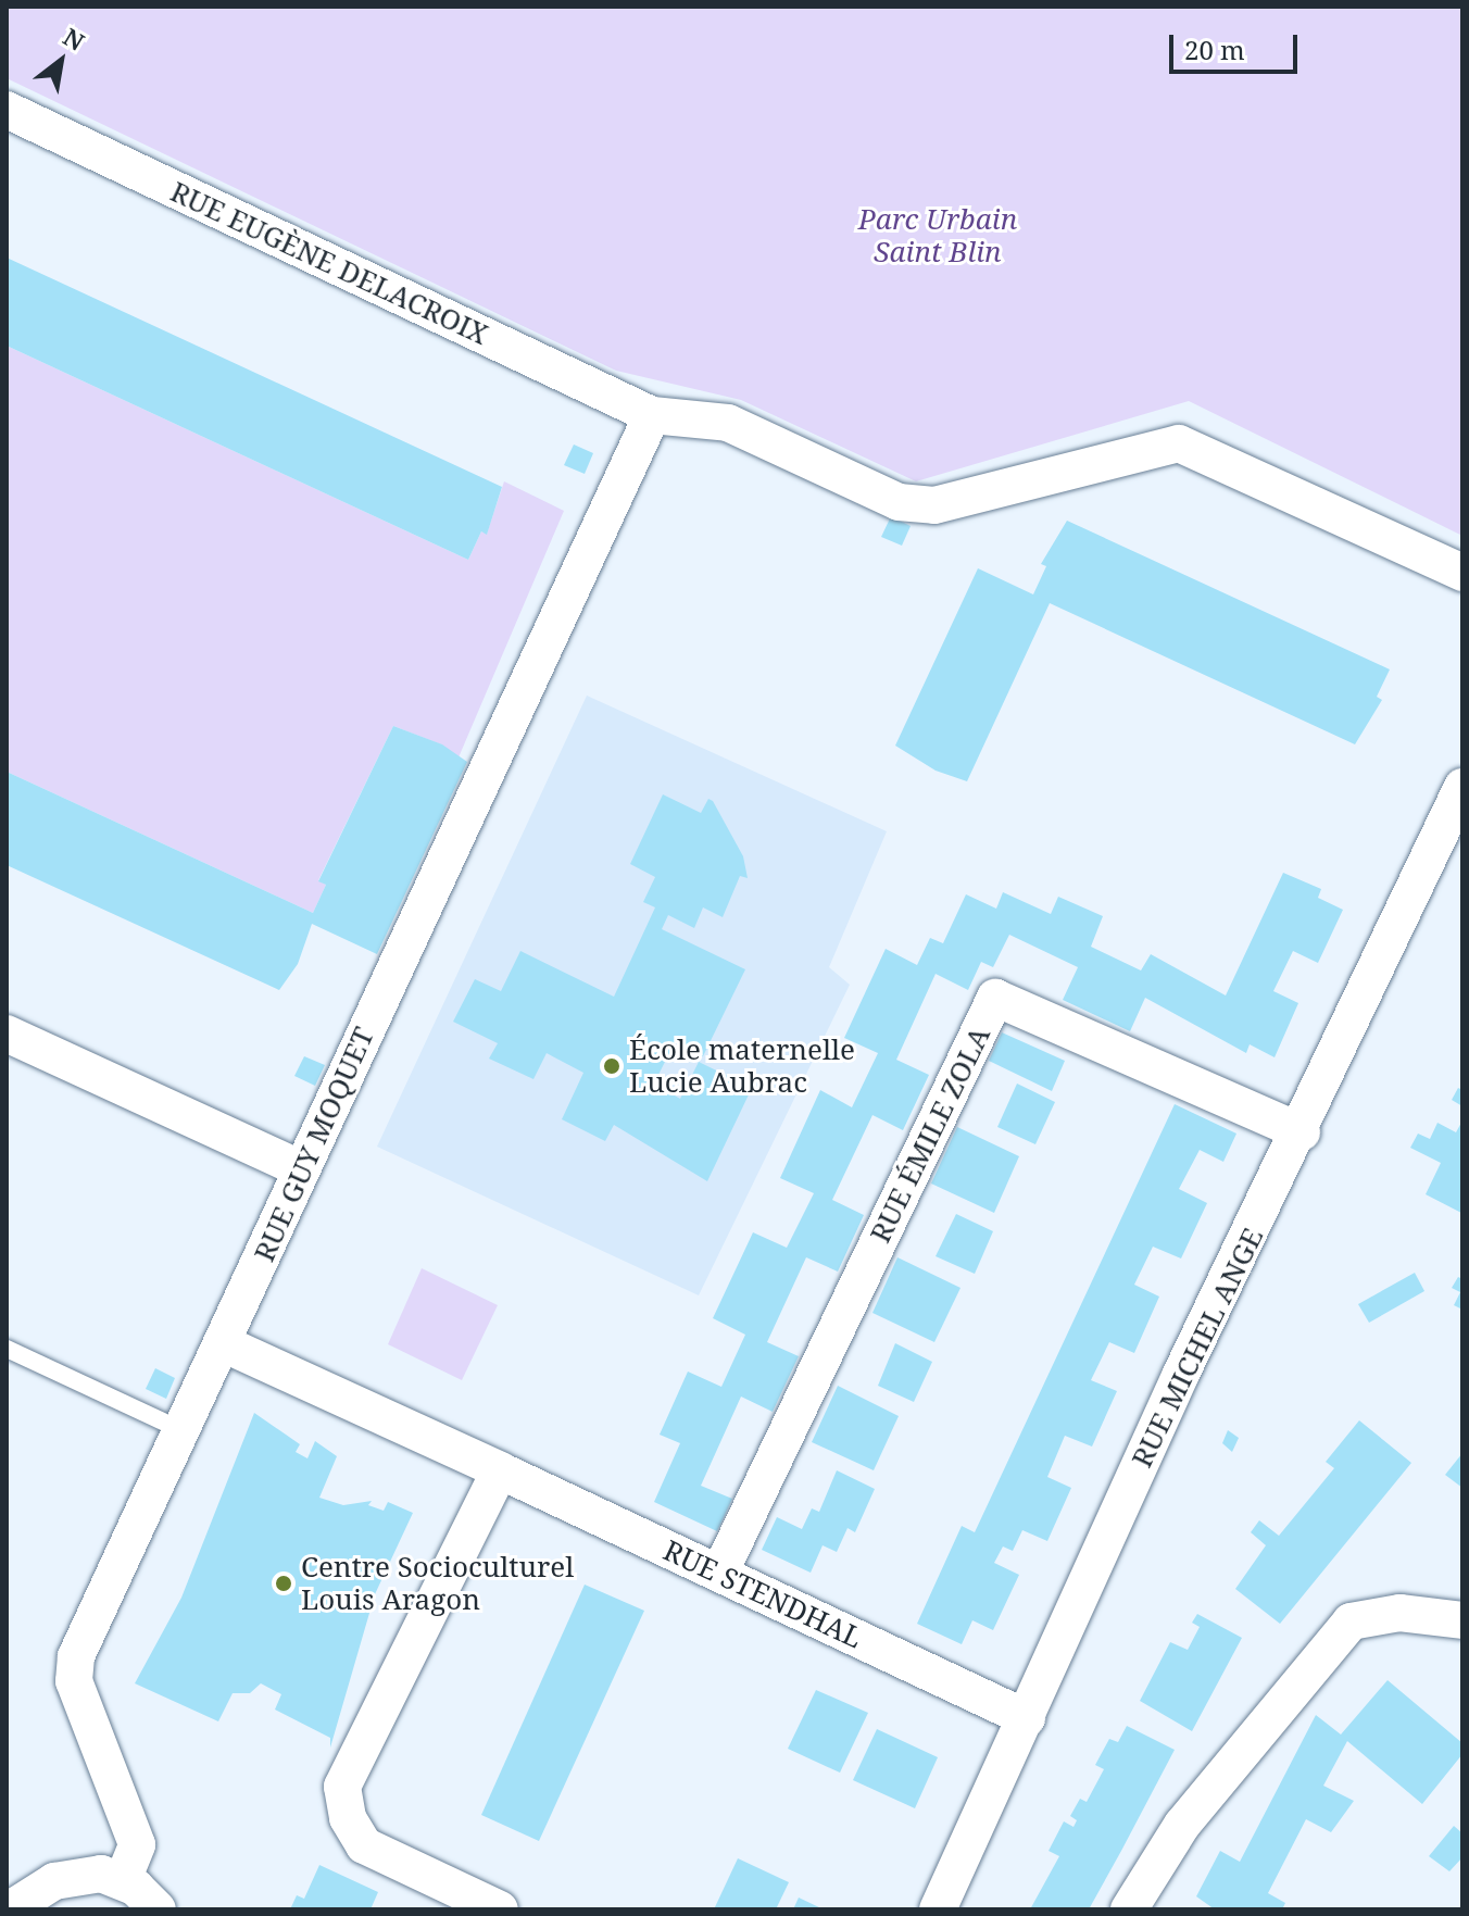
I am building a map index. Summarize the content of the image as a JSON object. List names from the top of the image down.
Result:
{
  "streets": {
    "street": [
      "RUE EUGÈNE DELACROIX",
      "RUE ÉMILE ZOLA",
      "RUE GUY MOQUET",
      "RUE MICHEL ANGE",
      "RUE STENDHAL"
    ]
  },
  "crossings": [
    ["RUE EUGÈNE DELACROIX", "RUE GUY MOQUET"],
    ["RUE ÉMILE ZOLA", "RUE MICHEL ANGE"],
    ["RUE ÉMILE ZOLA", "RUE STENDHAL"],
    ["RUE GUY MOQUET", "RUE STENDHAL"],
    ["RUE MICHEL ANGE", "RUE STENDHAL"]
  ],
  "parks": ["Parc Urbain Saint Blin"],
  "places": ["École maternelle Lucie Aubrac", "Centre Socioculturel Louis Aragon"],
  "scale_bar": "20 m",
  "north": "top right"
}
